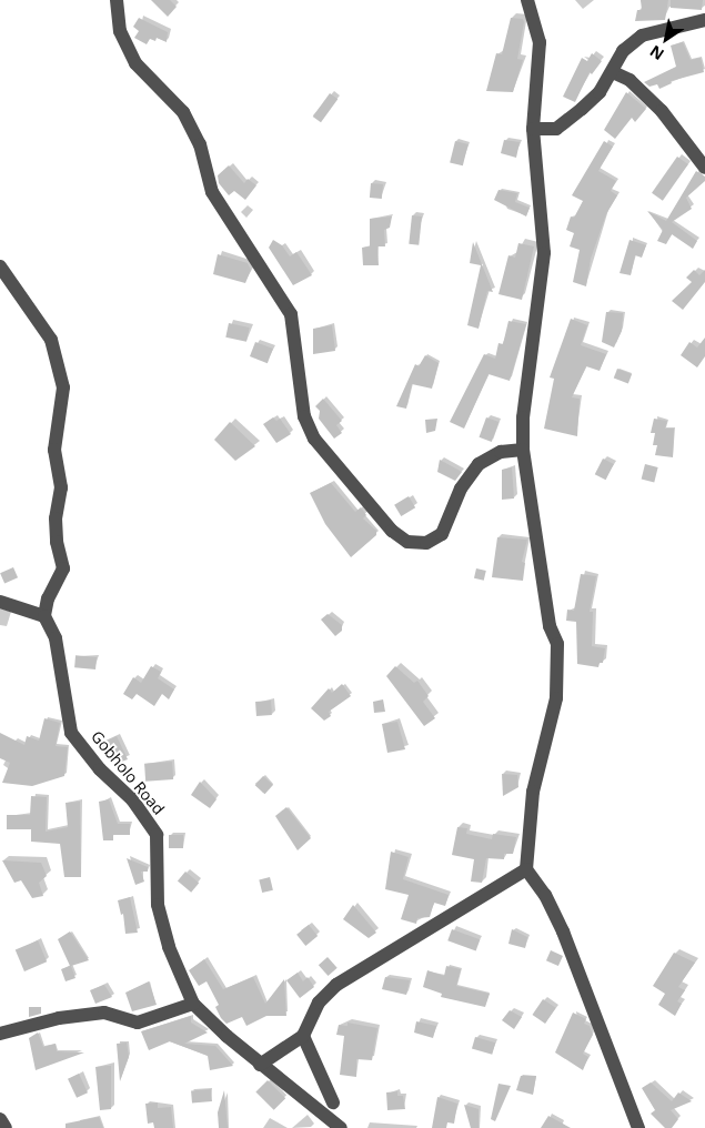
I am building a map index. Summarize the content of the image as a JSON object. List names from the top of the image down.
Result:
{
  "streets": {
    "street": ["Gobholo Road"]
  },
  "north": "bottom left"
}
